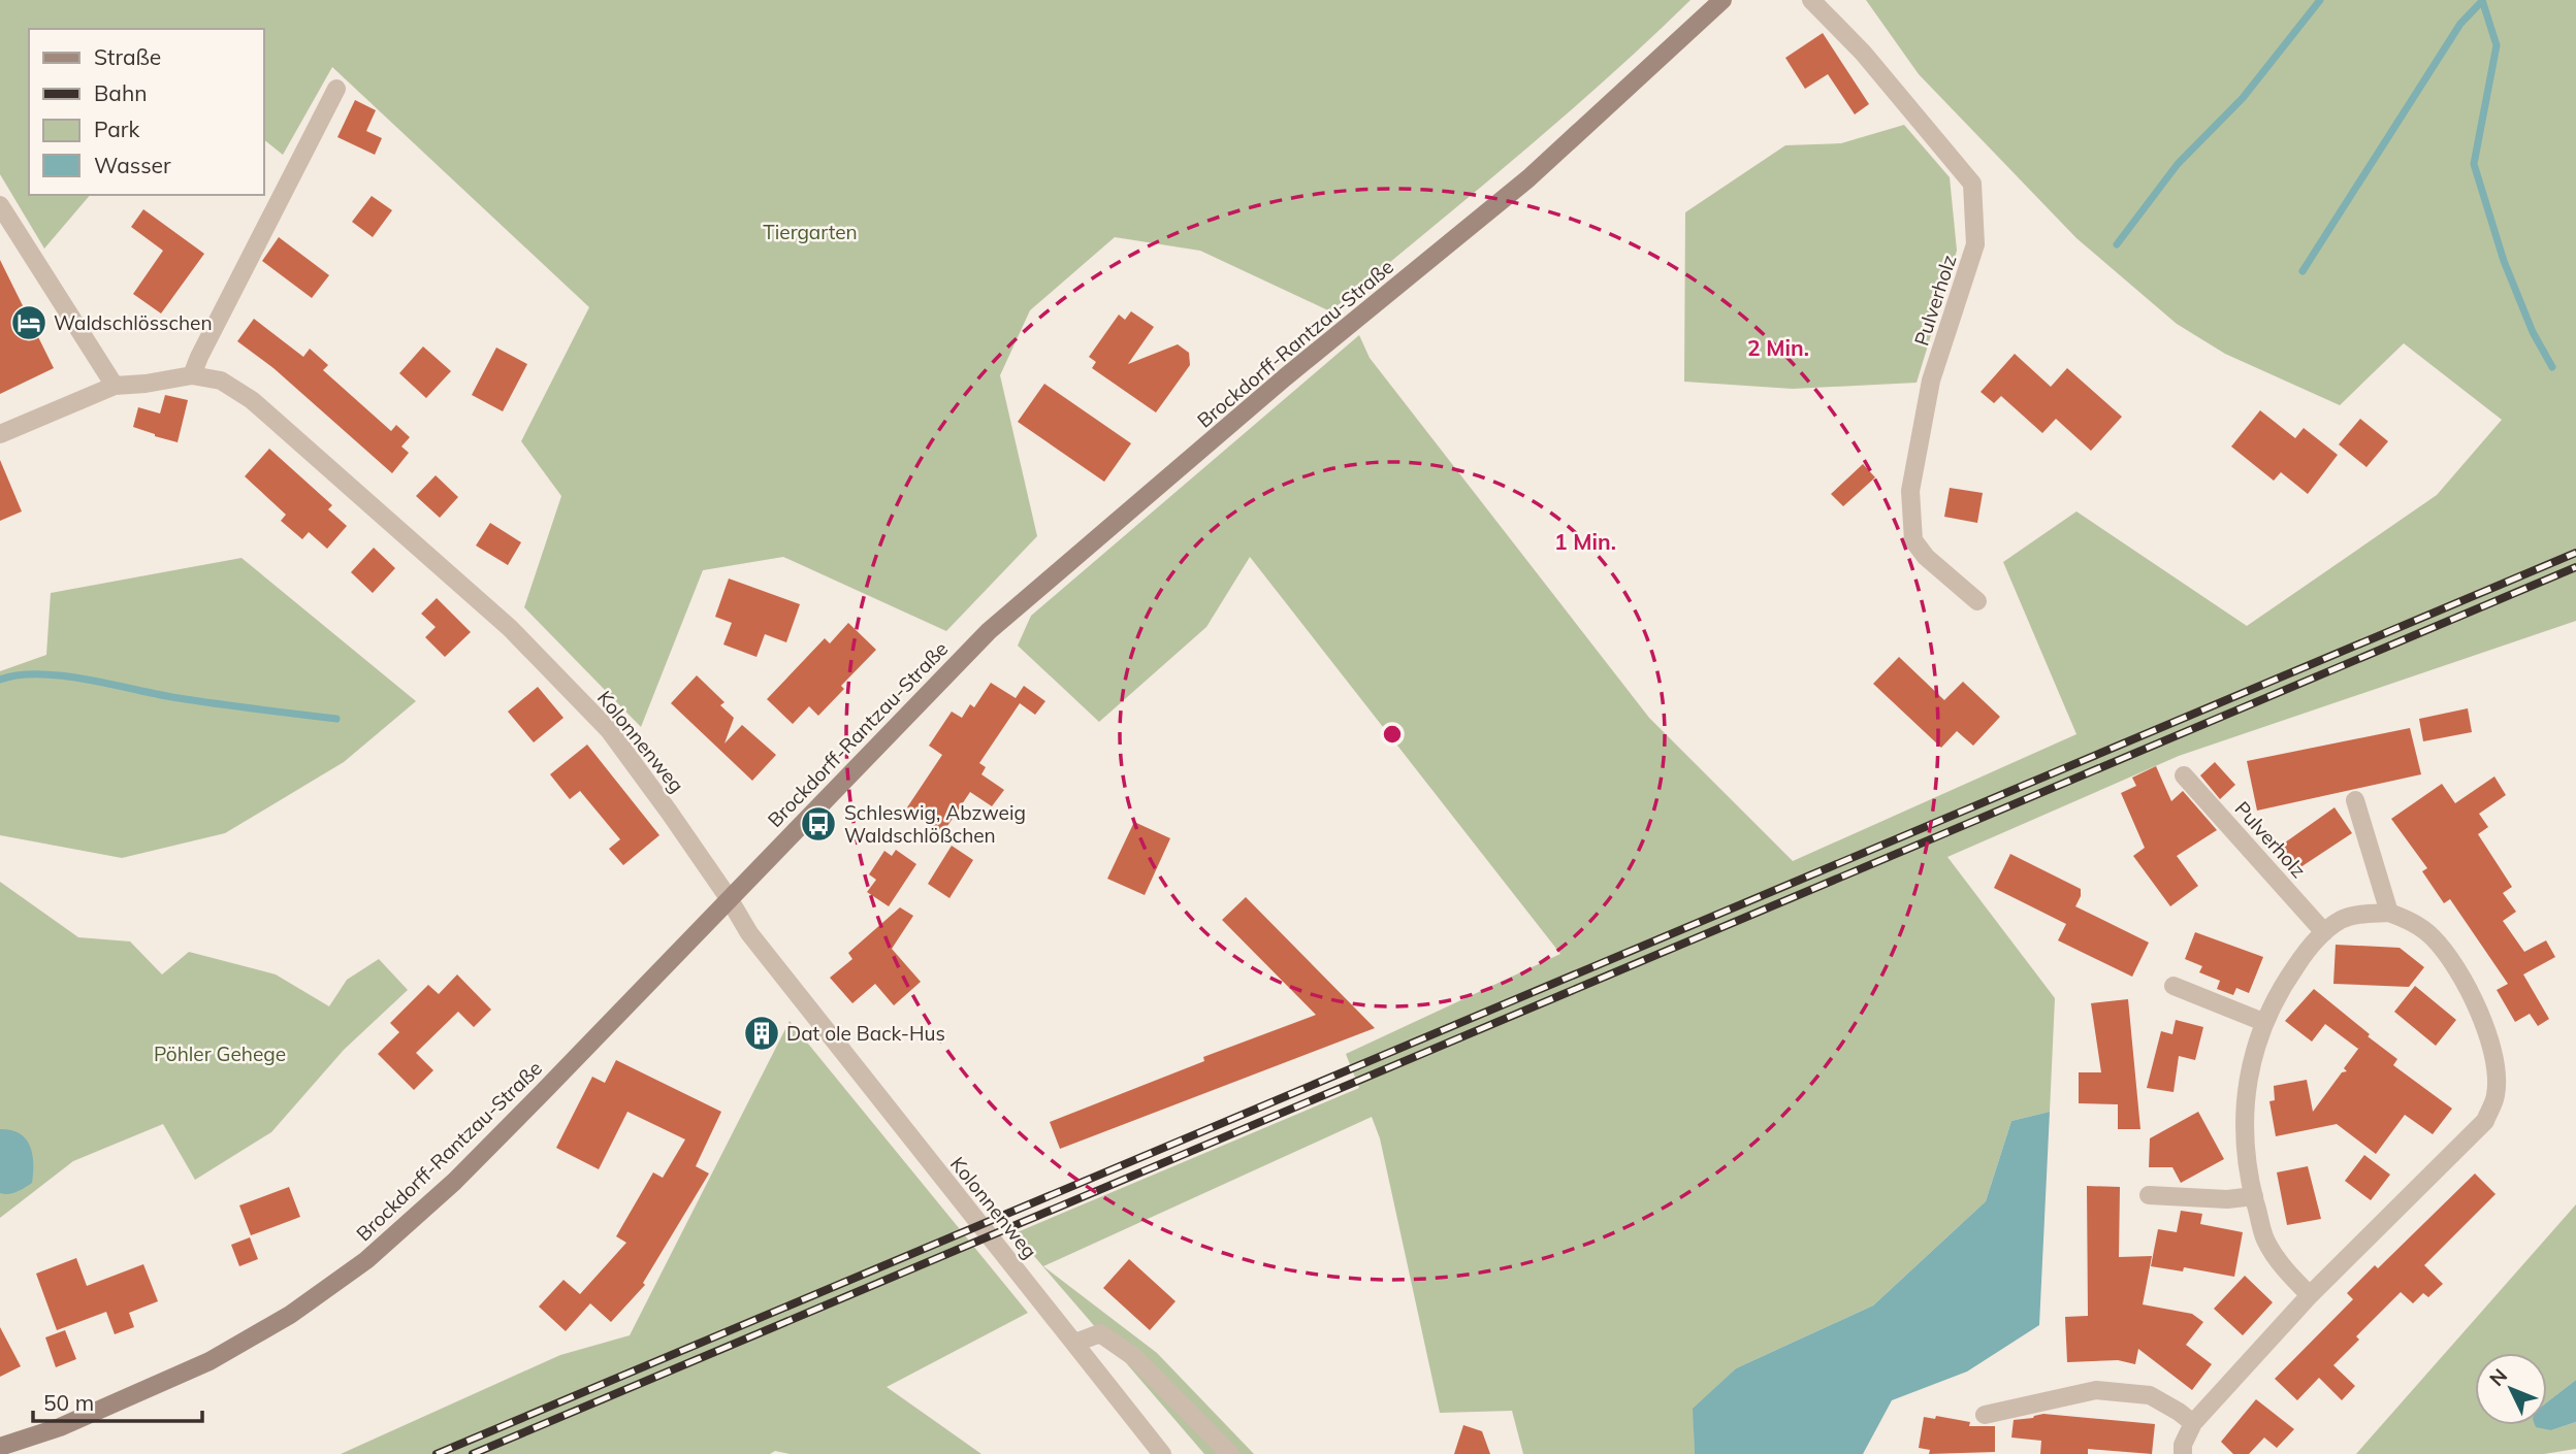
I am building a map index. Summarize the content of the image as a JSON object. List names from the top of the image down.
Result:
{
  "streets": {
    "street": ["Pulverholz", "Brockdorff-Rantzau-Straße", "Kolonnenweg"]
  },
  "crossings": [
    ["Brockdorff-Rantzau-Straße", "Kolonnenweg"]
  ],
  "parks": ["Tiergarten", "Pöhler Gehege"],
  "places": {
    "hotel": ["Waldschlösschen"],
    "bus stop": ["Schleswig, Abzweig Waldschlößchen"],
    "building": ["Dat ole Back-Hus"]
  },
  "legend": [
    "Straße",
    "Bahn",
    "Park",
    "Wasser"
  ],
  "scale_bar": "50 m",
  "north": "top left",
  "rings": ["2 Min.", "1 Min."]
}
